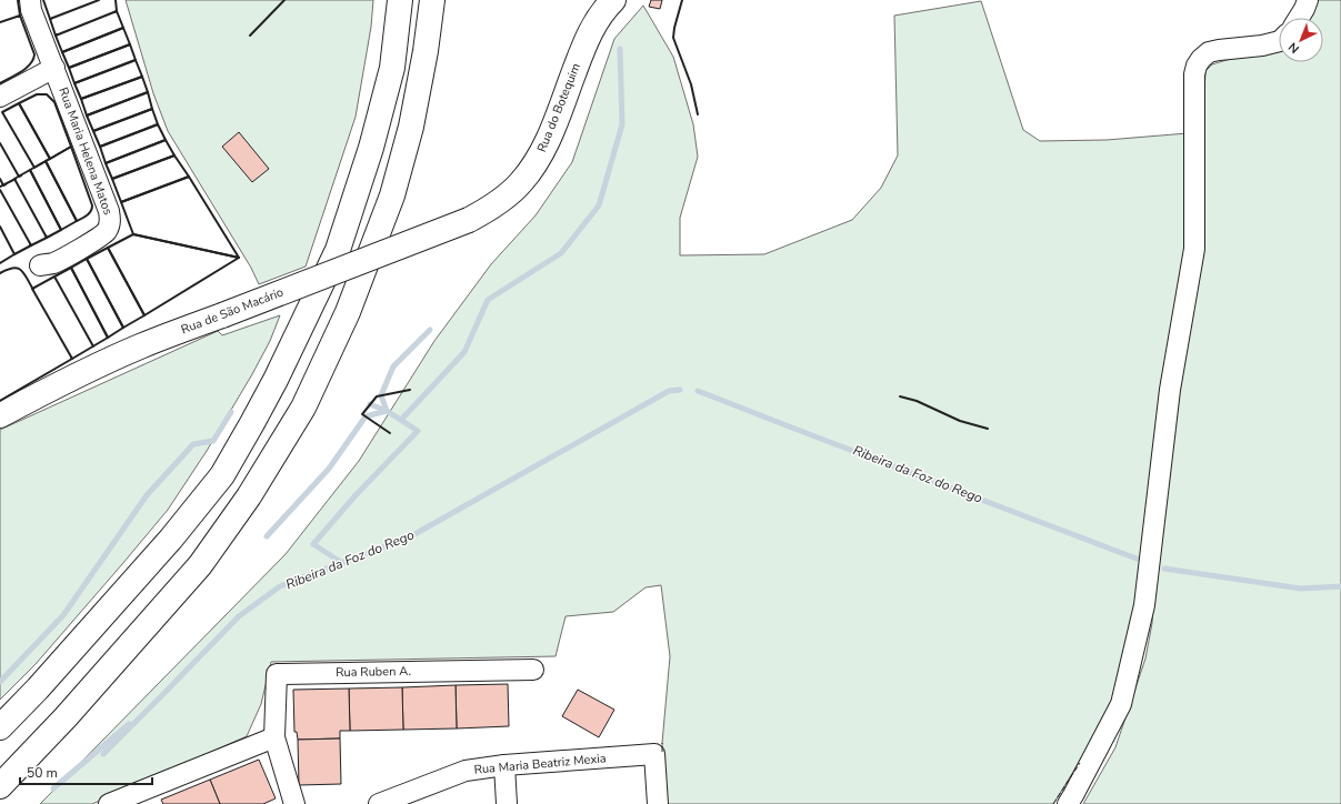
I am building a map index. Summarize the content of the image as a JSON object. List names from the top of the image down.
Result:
{
  "streets": {
    "main road": ["Rua do Botequim", "Rua de São Macário"],
    "street": ["Rua Maria Helena Matos", "Rua Ruben A.", "Rua Maria Beatriz Mexia"]
  },
  "crossings": [
    ["Rua do Botequim", "Rua de São Macário"]
  ],
  "water": ["Ribeira da Foz do Rego"],
  "scale_bar": "50 m",
  "north": "bottom left"
}
